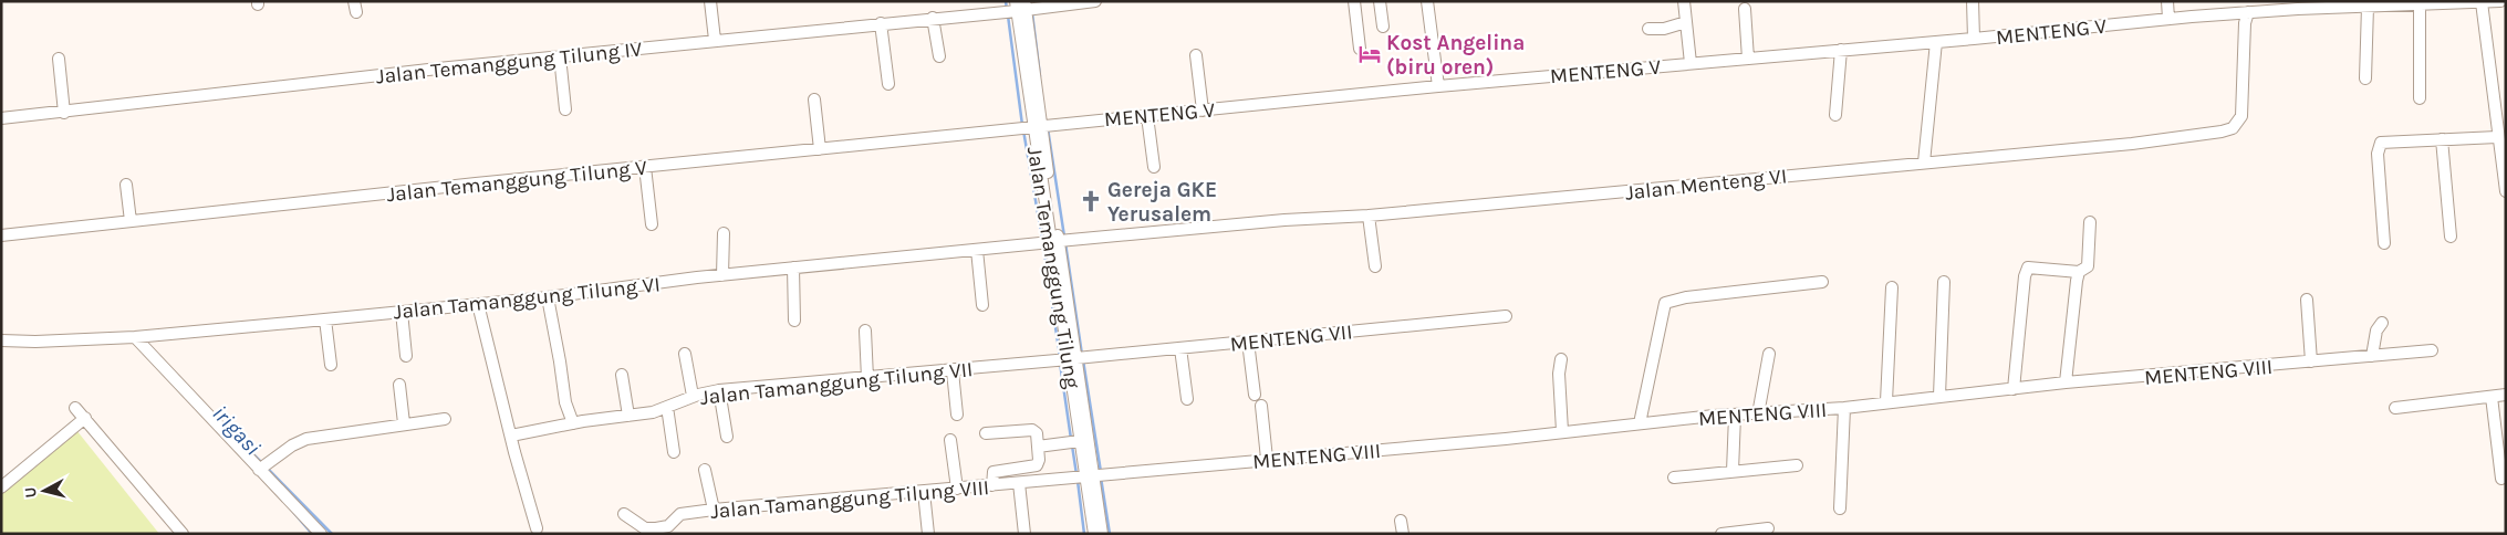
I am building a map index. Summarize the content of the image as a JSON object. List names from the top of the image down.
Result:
{
  "streets": {
    "street": [
      "MENTENG V",
      "Jalan Temanggung Tilung IV",
      "Jalan Temanggung Tilung V",
      "Jalan Menteng VI",
      "Jalan Temanggung Tilung",
      "Jalan Tamanggung Tilung VI",
      "MENTENG VII",
      "MENTENG VIII",
      "Jalan Tamanggung Tilung VII",
      "Jalan Tamanggung Tilung VIII"
    ]
  },
  "crossings": [
    ["MENTENG V", "Jalan Temanggung Tilung V"],
    ["MENTENG V", "Jalan Menteng VI"],
    ["MENTENG V", "Jalan Temanggung Tilung"],
    ["Jalan Temanggung Tilung IV", "Jalan Temanggung Tilung"],
    ["Jalan Temanggung Tilung V", "Jalan Temanggung Tilung"],
    ["Jalan Menteng VI", "Jalan Temanggung Tilung"],
    ["Jalan Menteng VI", "Jalan Tamanggung Tilung VI"],
    ["Jalan Temanggung Tilung", "Jalan Tamanggung Tilung VI"],
    ["Jalan Temanggung Tilung", "MENTENG VII"],
    ["Jalan Temanggung Tilung", "MENTENG VIII"],
    ["Jalan Temanggung Tilung", "Jalan Tamanggung Tilung VII"],
    ["Jalan Temanggung Tilung", "Jalan Tamanggung Tilung VIII"],
    ["MENTENG VII", "Jalan Tamanggung Tilung VII"],
    ["MENTENG VIII", "Jalan Tamanggung Tilung VIII"]
  ],
  "water": ["irigasi"],
  "places": {
    "hotel": ["Kost Angelina (biru oren)"],
    "church": ["Gereja GKE Yerusalem"]
  },
  "north": "left"
}
